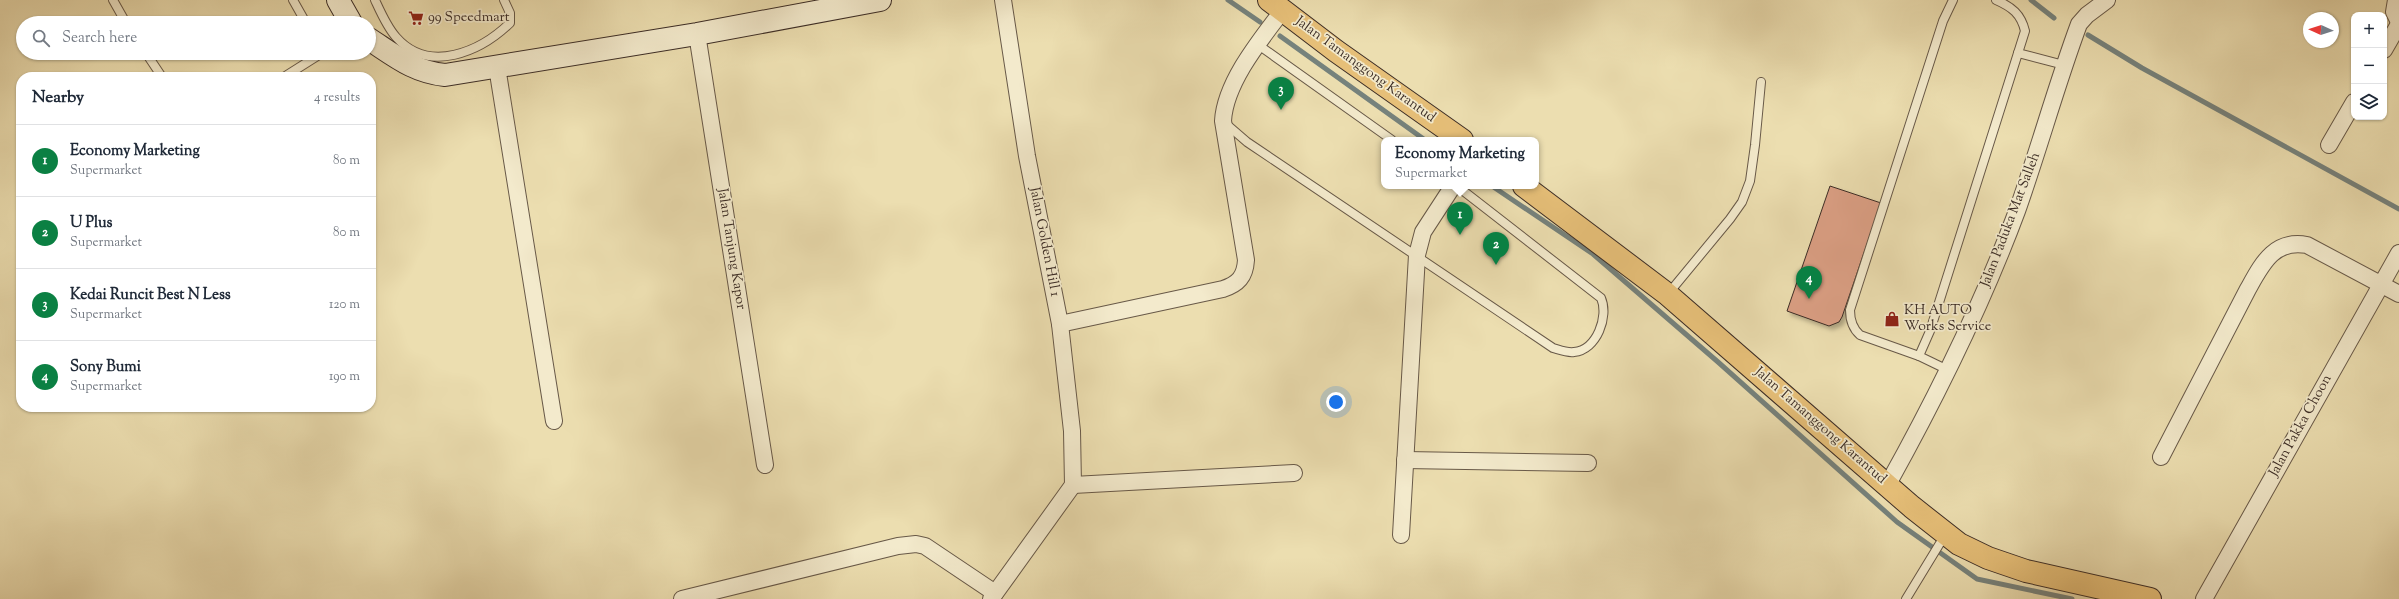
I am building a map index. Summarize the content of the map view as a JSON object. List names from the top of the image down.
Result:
{
  "streets": {
    "main road": ["Jalan Tamanggong Karantud"],
    "street": [
      "Jalan Paduka Mat Salleh",
      "Jalan Golden Hill 1",
      "Jalan Tanjung Kapor",
      "Jalan Pakka Choon"
    ]
  },
  "crossings": [
    ["Jalan Tamanggong Karantud", "Jalan Paduka Mat Salleh"]
  ],
  "places": {
    "supermarket": ["99 Speedmart"],
    "shop": ["KH AUTO Works Service"]
  },
  "north": "left",
  "page": {
    "map_buttons": ["+", "−"],
    "search": "Search here",
    "heading": ["Nearby", "4 results"],
    "pins": [
      "3",
      "1",
      "2",
      "4"
    ],
    "list": [
      {
        "mark": "1",
        "name": "Economy Marketing",
        "note": "Supermarket",
        "value": "80 m"
      },
      {
        "mark": "2",
        "name": "U Plus",
        "note": "Supermarket",
        "value": "80 m"
      },
      {
        "mark": "3",
        "name": "Kedai Runcit Best N Less",
        "note": "Supermarket",
        "value": "120 m"
      },
      {
        "mark": "4",
        "name": "Sony Bumi",
        "note": "Supermarket",
        "value": "190 m"
      }
    ],
    "popup": ["Economy Marketing", "Supermarket"]
  }
}
